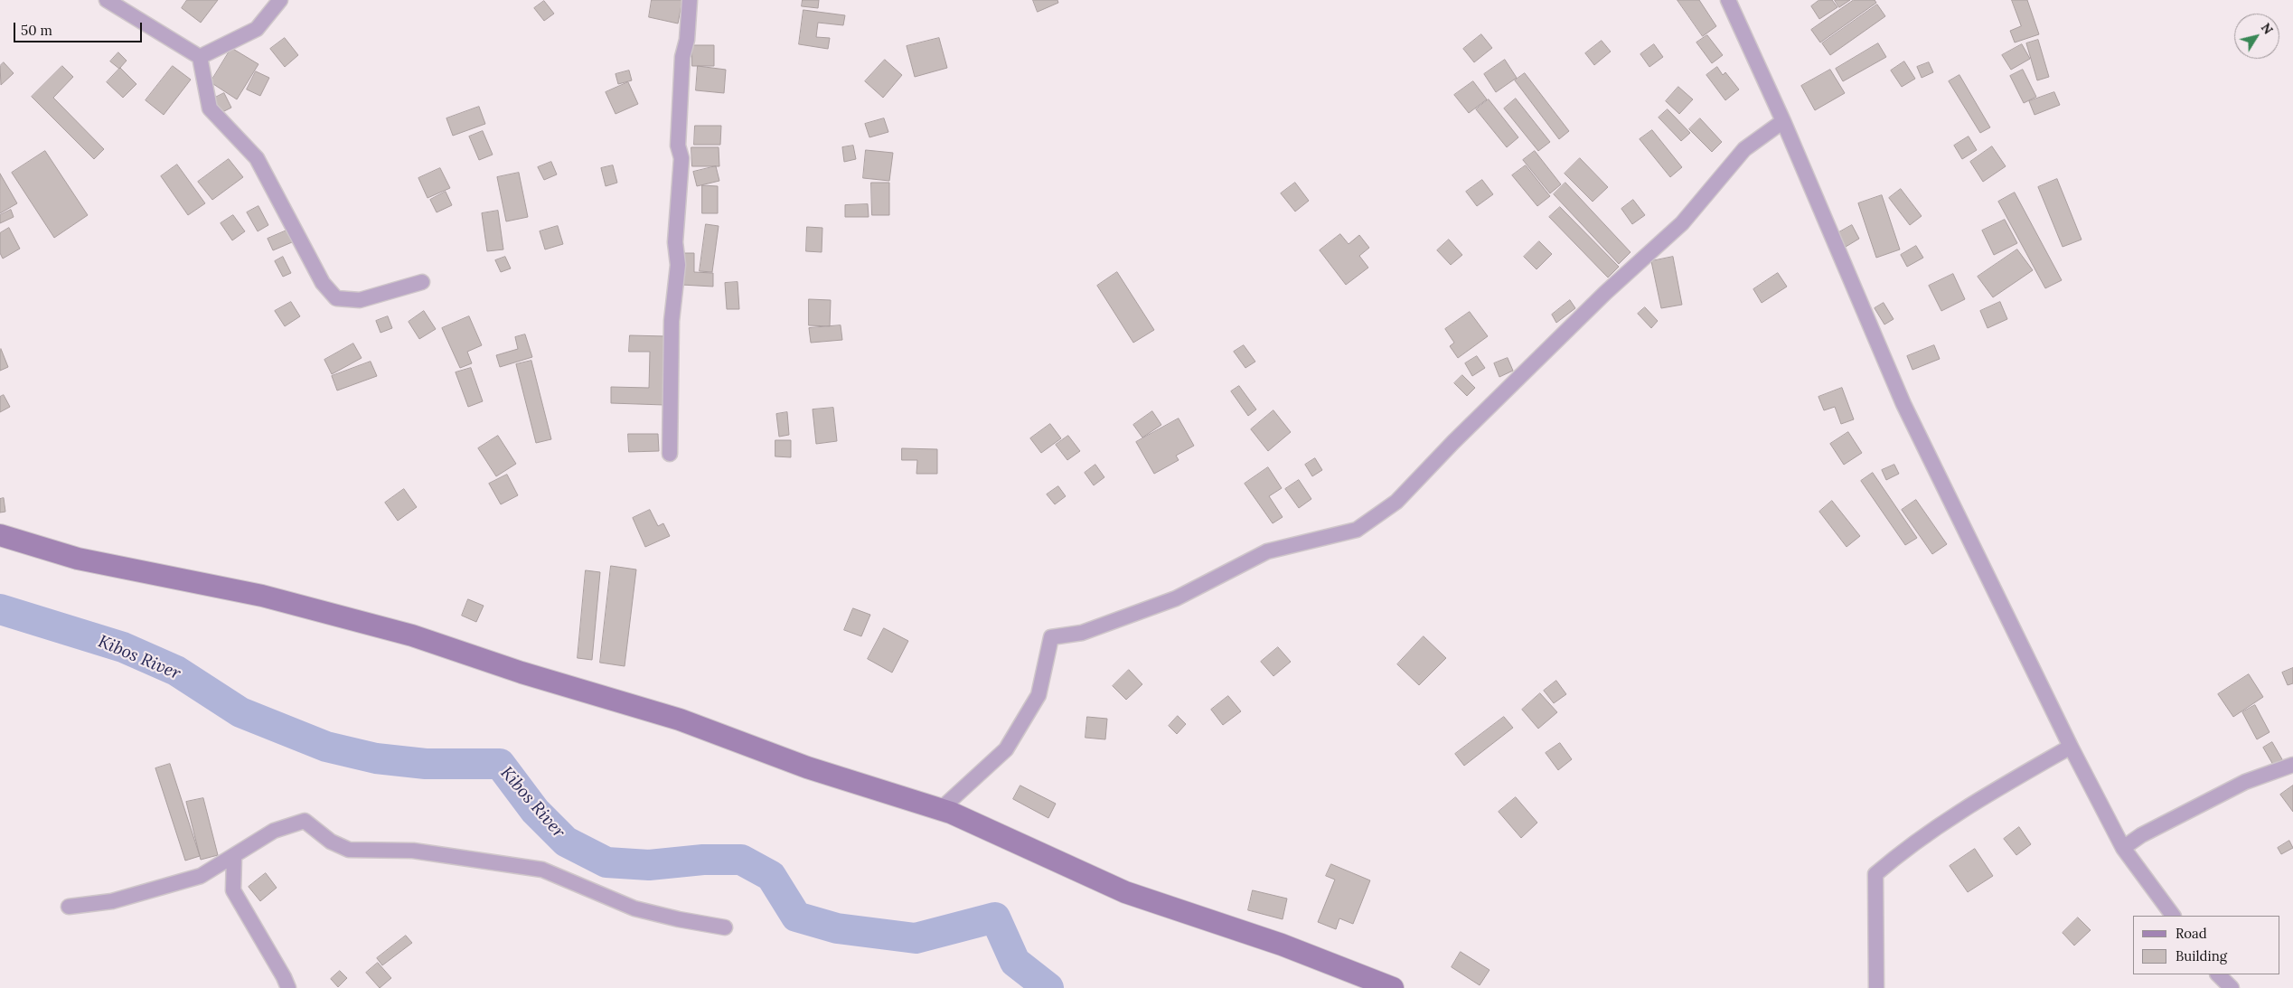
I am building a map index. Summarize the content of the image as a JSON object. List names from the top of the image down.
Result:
{
  "water": ["Kibos River"],
  "legend": ["Road", "Building"],
  "scale_bar": "50 m",
  "north": "top right"
}
